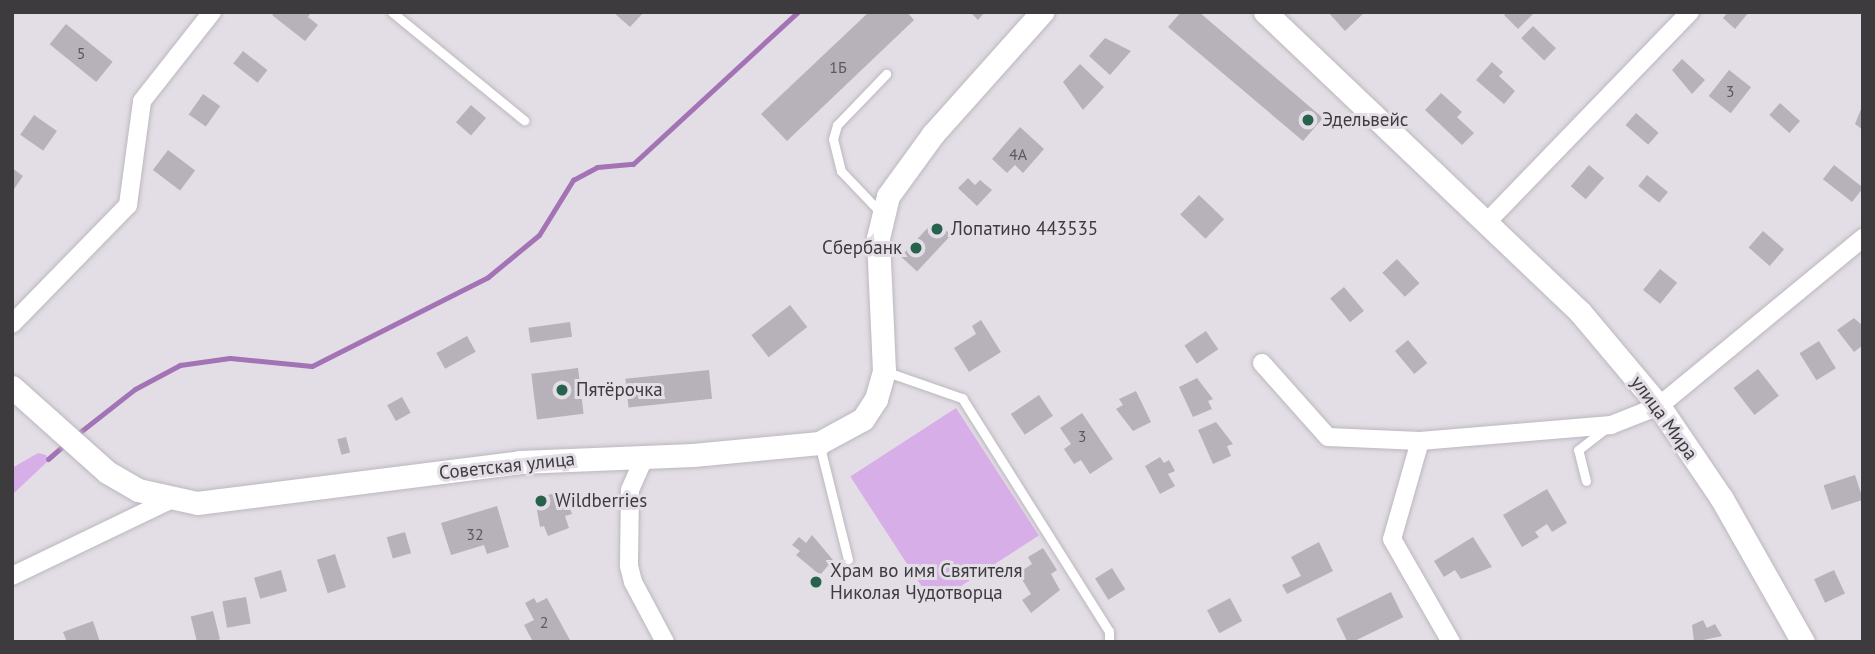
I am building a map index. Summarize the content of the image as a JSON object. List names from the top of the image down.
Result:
{
  "streets": {
    "street": ["улица Мира", "Советская улица"]
  },
  "places": [
    "Эдельвейс",
    "Лопатино 443535",
    "Сбербанк",
    "Пятёрочка",
    "Wildberries",
    "Храм во имя Святителя Николая Чудотворца"
  ],
  "house_numbers": [
    "5",
    "1Б",
    "3",
    "4А",
    "3",
    "32",
    "2"
  ]
}
